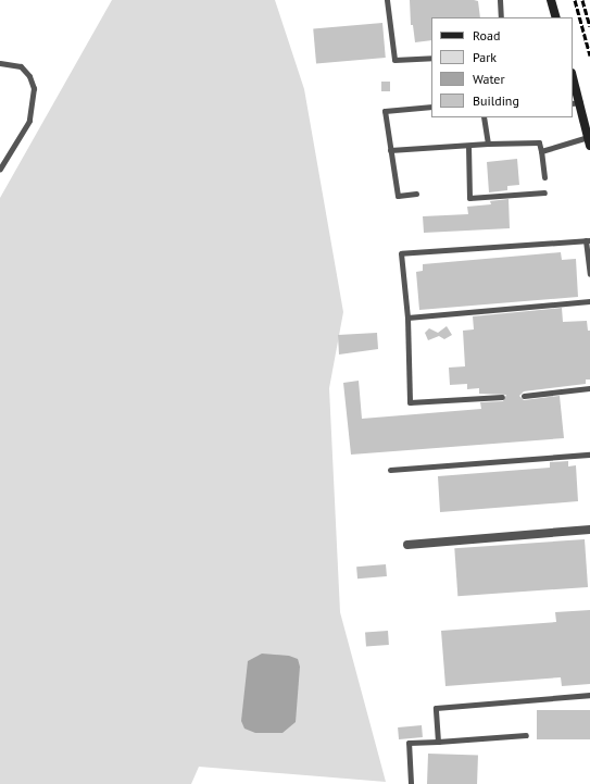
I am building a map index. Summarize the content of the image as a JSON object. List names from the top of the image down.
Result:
{
  "legend": [
    "Road",
    "Park",
    "Water",
    "Building"
  ]
}
